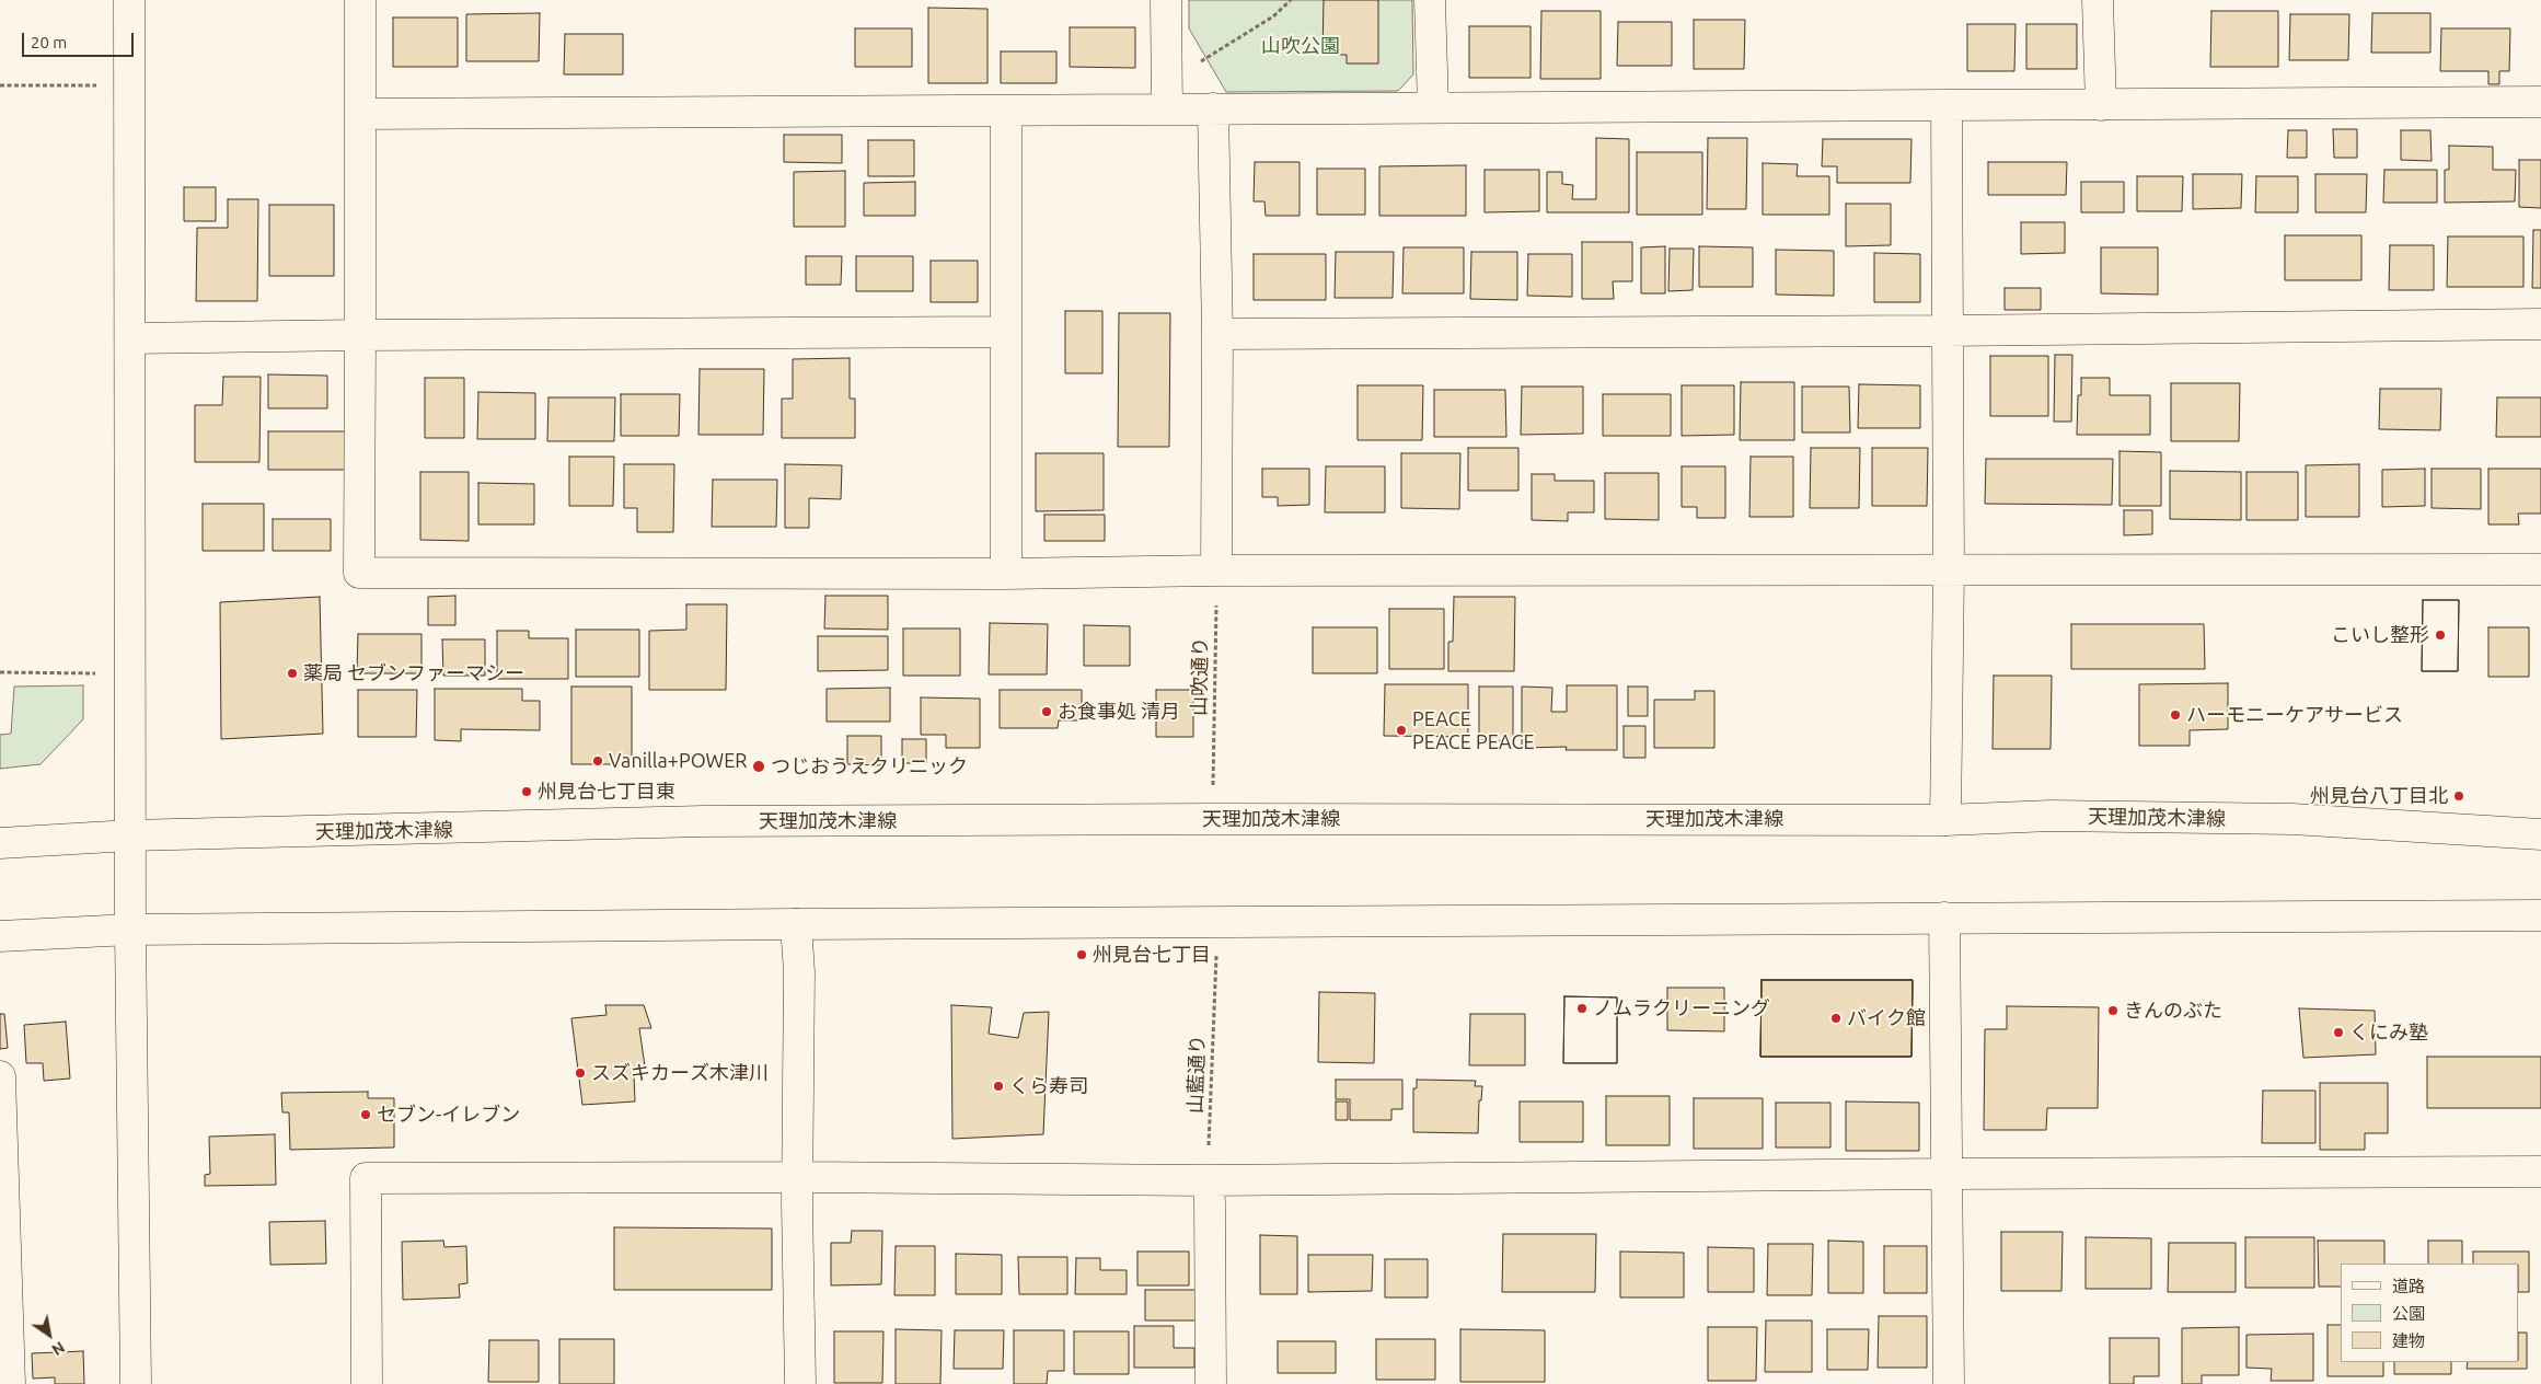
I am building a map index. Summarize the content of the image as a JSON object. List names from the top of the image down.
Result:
{
  "streets": {
    "street": ["天理加茂木津線"],
    "path": ["山吹通り", "山藍通り"]
  },
  "parks": ["山吹公園"],
  "places": [
    "こいし整形",
    "薬局 セブンファーマシー",
    "お食事処 清月",
    "ハーモニーケアサービス",
    "PEACE PEACE PEACE",
    "Vanilla+POWER",
    "つじおうえクリニック",
    "州見台七丁目東",
    "州見台八丁目北",
    "州見台七丁目",
    "ノムラクリーニング",
    "きんのぶた",
    "バイク館",
    "くにみ塾",
    "スズキカーズ木津川",
    "くら寿司",
    "セブン-イレブン"
  ],
  "legend": ["道路", "公園", "建物"],
  "scale_bar": "20 m",
  "north": "bottom right"
}
